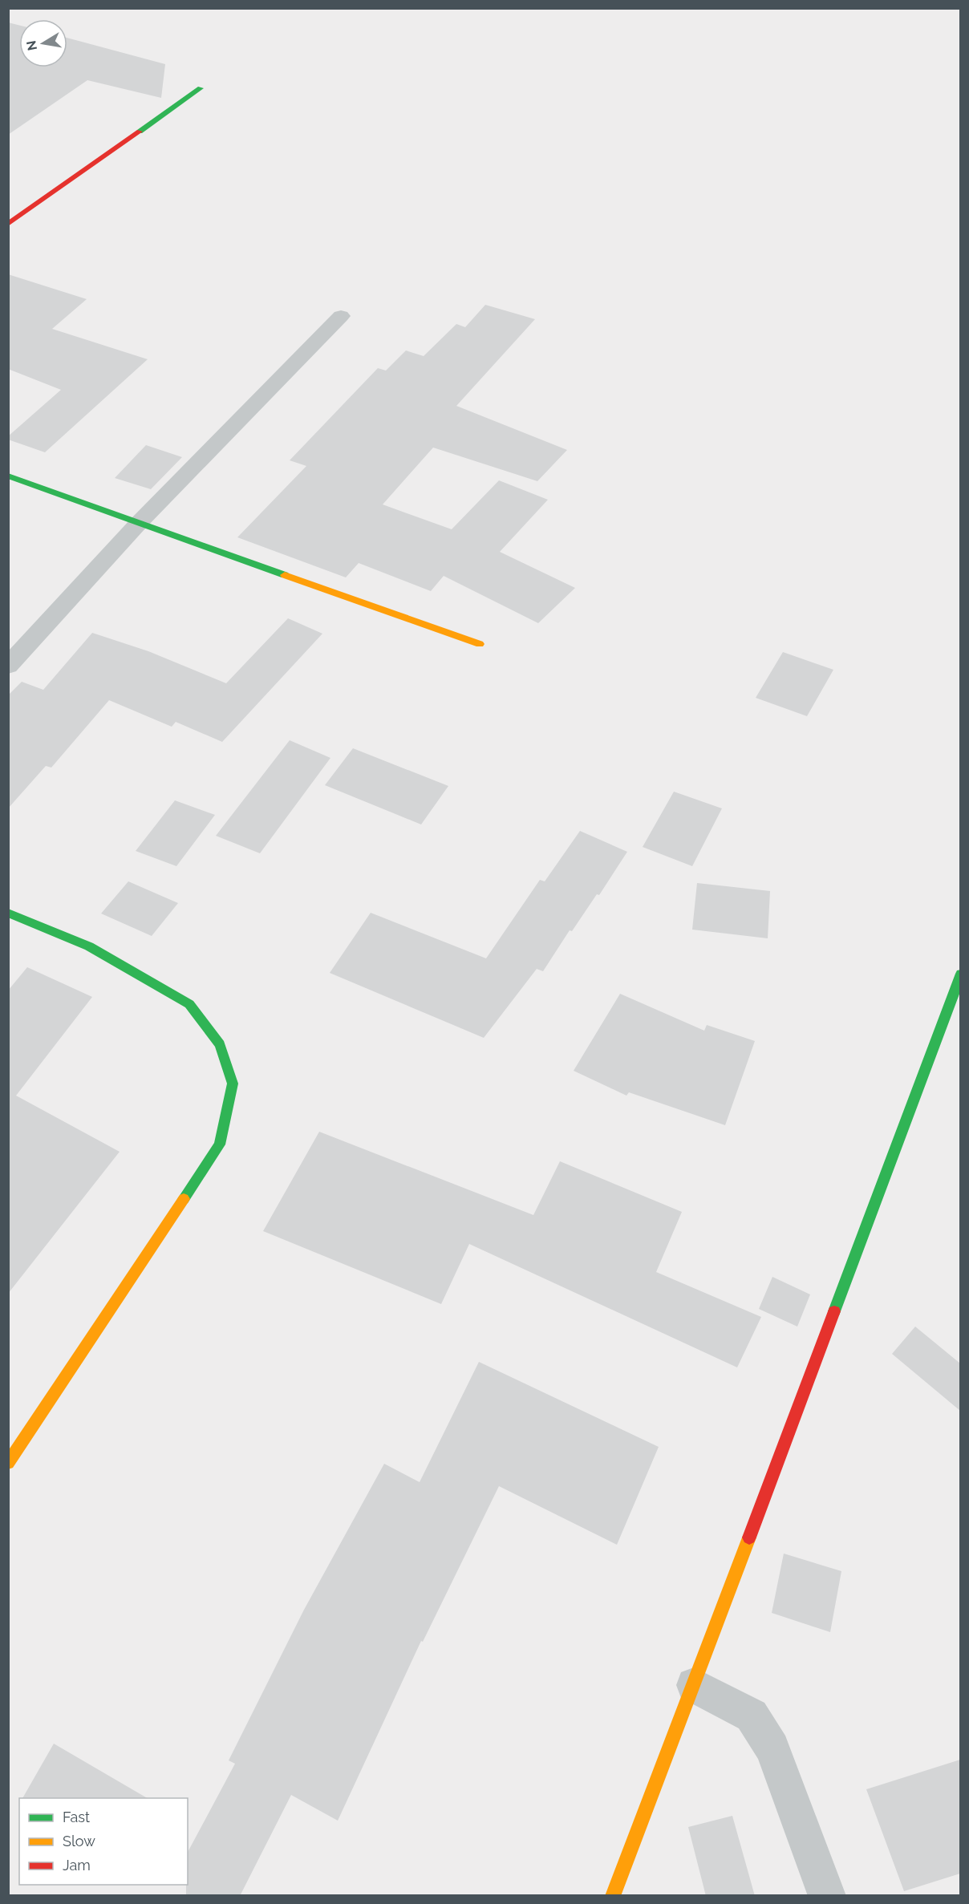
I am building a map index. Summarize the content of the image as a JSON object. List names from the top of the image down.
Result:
{
  "legend": ["Fast", "Slow", "Jam"],
  "north": "left"
}
